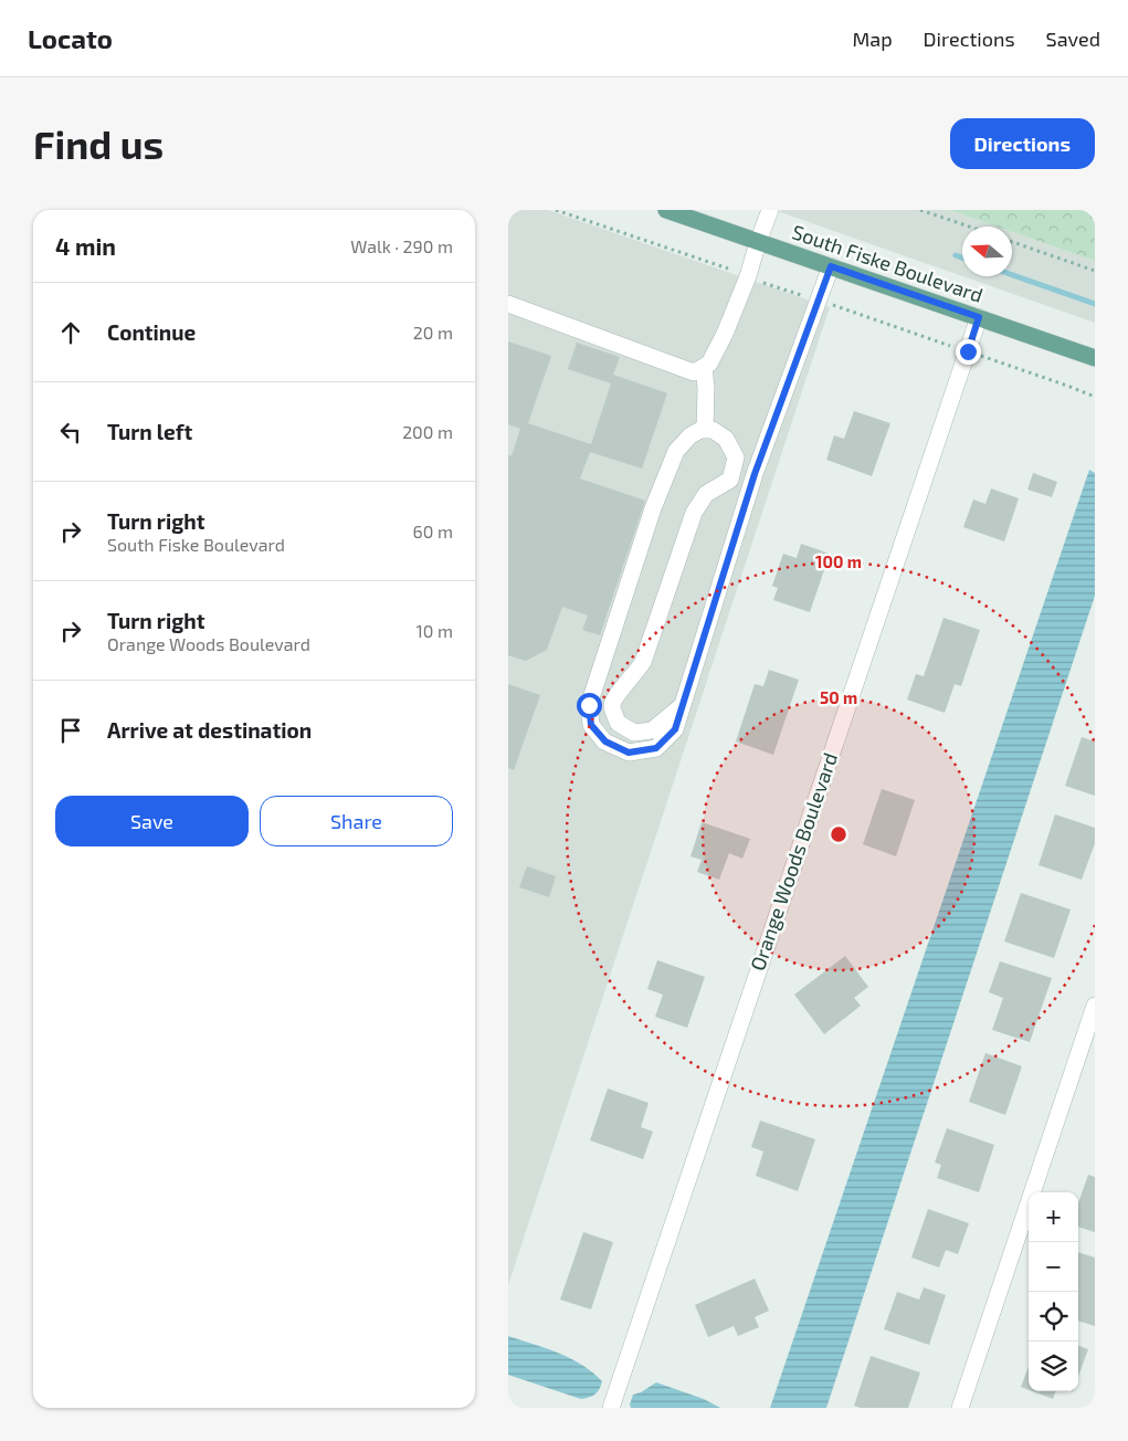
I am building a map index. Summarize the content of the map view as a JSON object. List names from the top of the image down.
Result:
{
  "streets": {
    "main road": ["South Fiske Boulevard"],
    "street": ["Orange Woods Boulevard"]
  },
  "crossings": [
    ["South Fiske Boulevard", "Orange Woods Boulevard"]
  ],
  "north": "left",
  "page": {
    "header": "Locato",
    "nav": ["Map", "Directions", "Saved"],
    "buttons": [
      "Directions",
      ["Save", "Share"]
    ],
    "title": "Find us",
    "heading": ["4 min", "Walk · 290 m"],
    "list": [
      ["Continue", "20 m"],
      ["Turn left", "200 m"],
      ["Turn right", "South Fiske Boulevard", "60 m"],
      ["Turn right", "Orange Woods Boulevard", "10 m"],
      "Arrive at destination"
    ],
    "map_buttons": ["+", "−"]
  },
  "rings": ["100 m", "50 m"]
}
